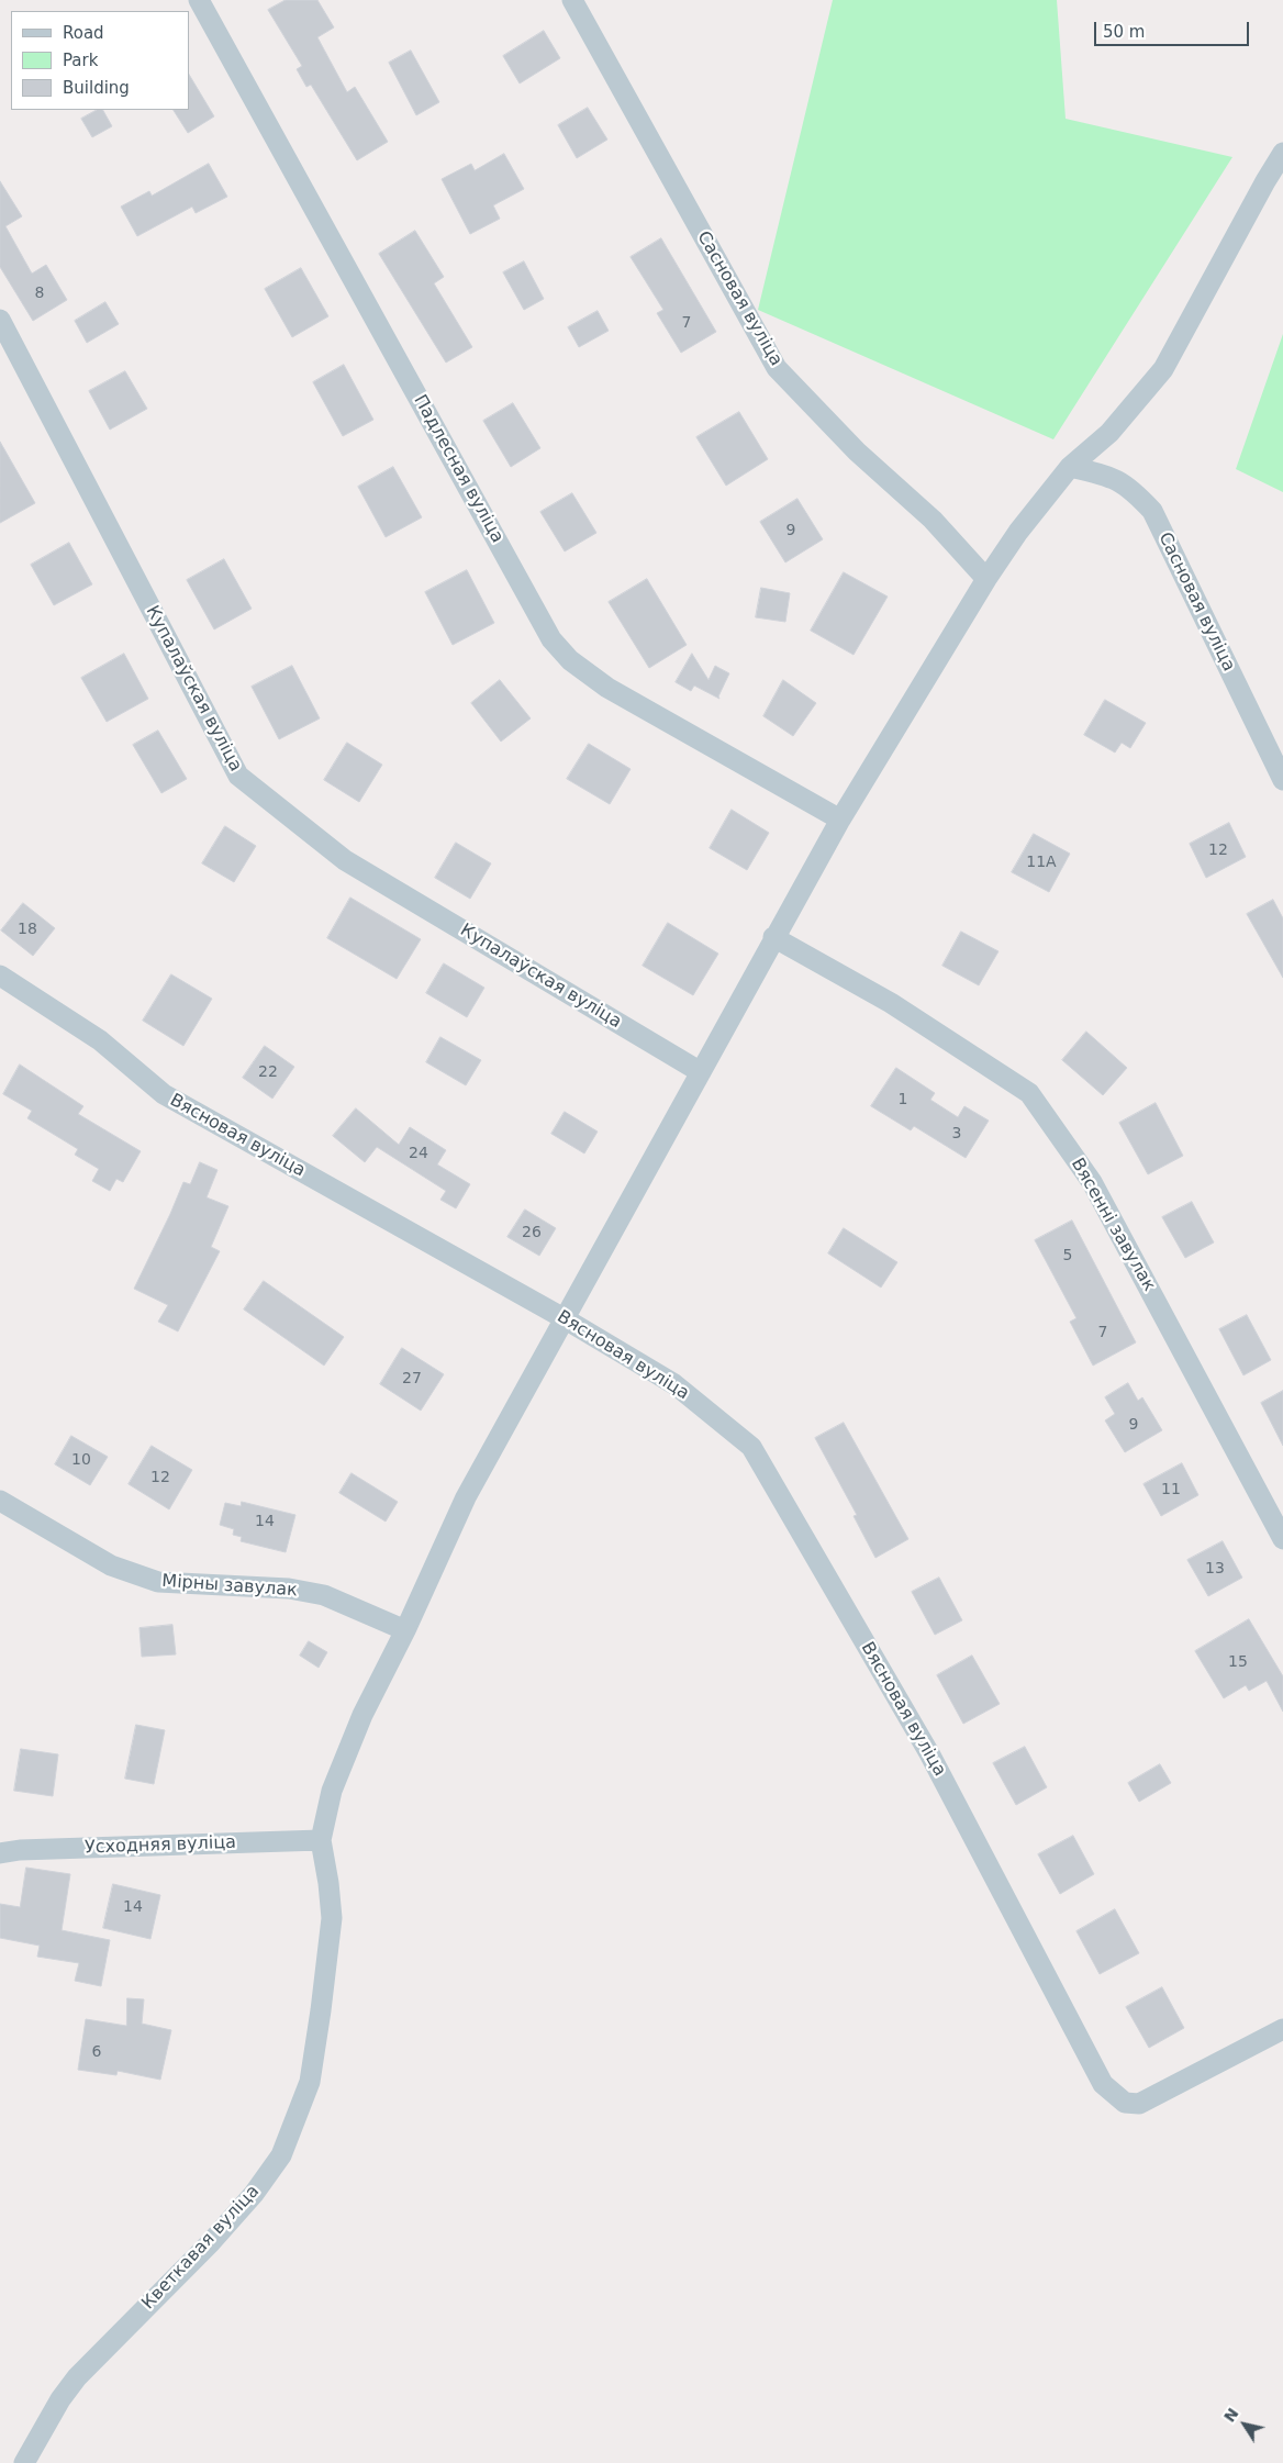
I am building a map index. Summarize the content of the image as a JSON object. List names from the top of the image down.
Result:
{
  "streets": {
    "street": [
      "Сасновая вуліца",
      "Падлесная вуліца",
      "Купалаўская вуліца",
      "Вясновая вуліца",
      "Вясенні завулак",
      "Мірны завулак",
      "Усходняя вуліца",
      "Кветкавая вуліца"
    ]
  },
  "crossings": [
    ["Усходняя вуліца", "Кветкавая вуліца"]
  ],
  "house_numbers": [
    "8",
    "7",
    "9",
    "12",
    "11А",
    "18",
    "22",
    "1",
    "3",
    "24",
    "26",
    "5",
    "7",
    "27",
    "9",
    "10",
    "12",
    "11",
    "14",
    "13",
    "15",
    "14",
    "6"
  ],
  "legend": ["Road", "Park", "Building"],
  "scale_bar": "50 m",
  "north": "top left"
}
